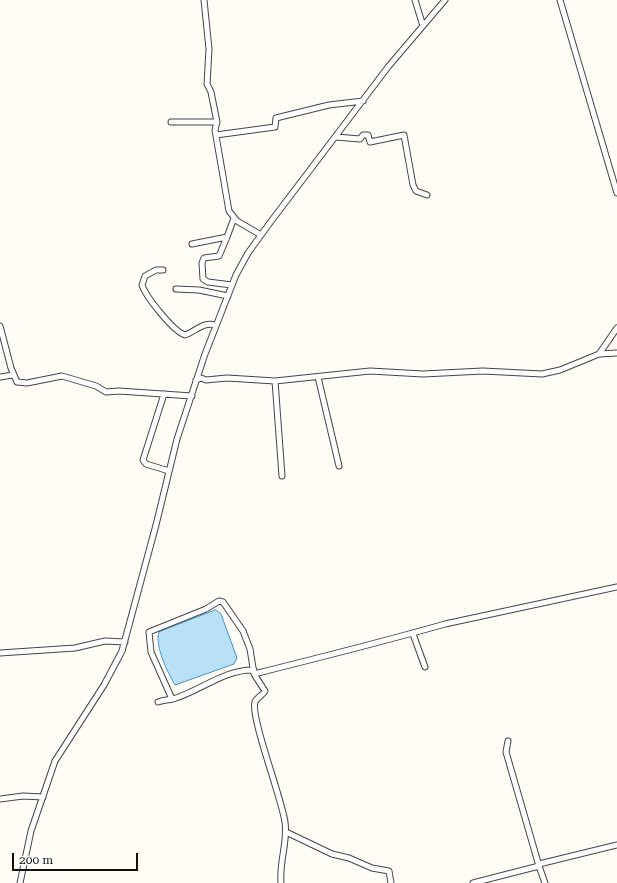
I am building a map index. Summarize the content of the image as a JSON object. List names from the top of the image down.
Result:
{
  "scale_bar": "200 m"
}
